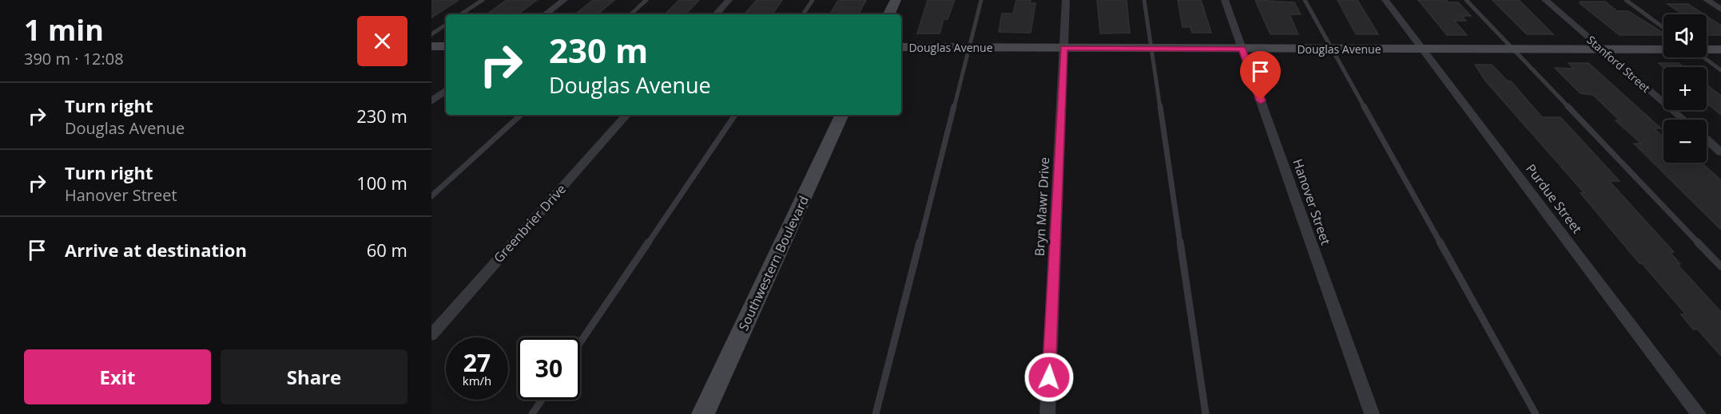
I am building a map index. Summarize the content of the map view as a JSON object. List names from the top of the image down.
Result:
{
  "streets": {
    "street": [
      "Douglas Avenue",
      "Stanford Street",
      "Purdue Street",
      "Hanover Street",
      "Bryn Mawr Drive",
      "Greenbrier Drive",
      "Southwestern Boulevard"
    ]
  },
  "crossings": [
    ["Douglas Avenue", "Stanford Street"],
    ["Douglas Avenue", "Purdue Street"],
    ["Douglas Avenue", "Hanover Street"],
    ["Douglas Avenue", "Bryn Mawr Drive"]
  ],
  "page": {
    "heading": ["1 min", "390 m · 12:08"],
    "map_buttons": ["+", "−"],
    "turn": ["230 m", "Douglas Avenue"],
    "list": [
      {
        "name": "Turn right",
        "note": "Douglas Avenue",
        "value": "230 m"
      },
      {
        "name": "Turn right",
        "note": "Hanover Street",
        "value": "100 m"
      },
      {
        "name": "Arrive at destination",
        "value": "60 m"
      }
    ],
    "speed": "27 km/h",
    "limit": "30",
    "buttons": ["Exit", "Share"]
  }
}
